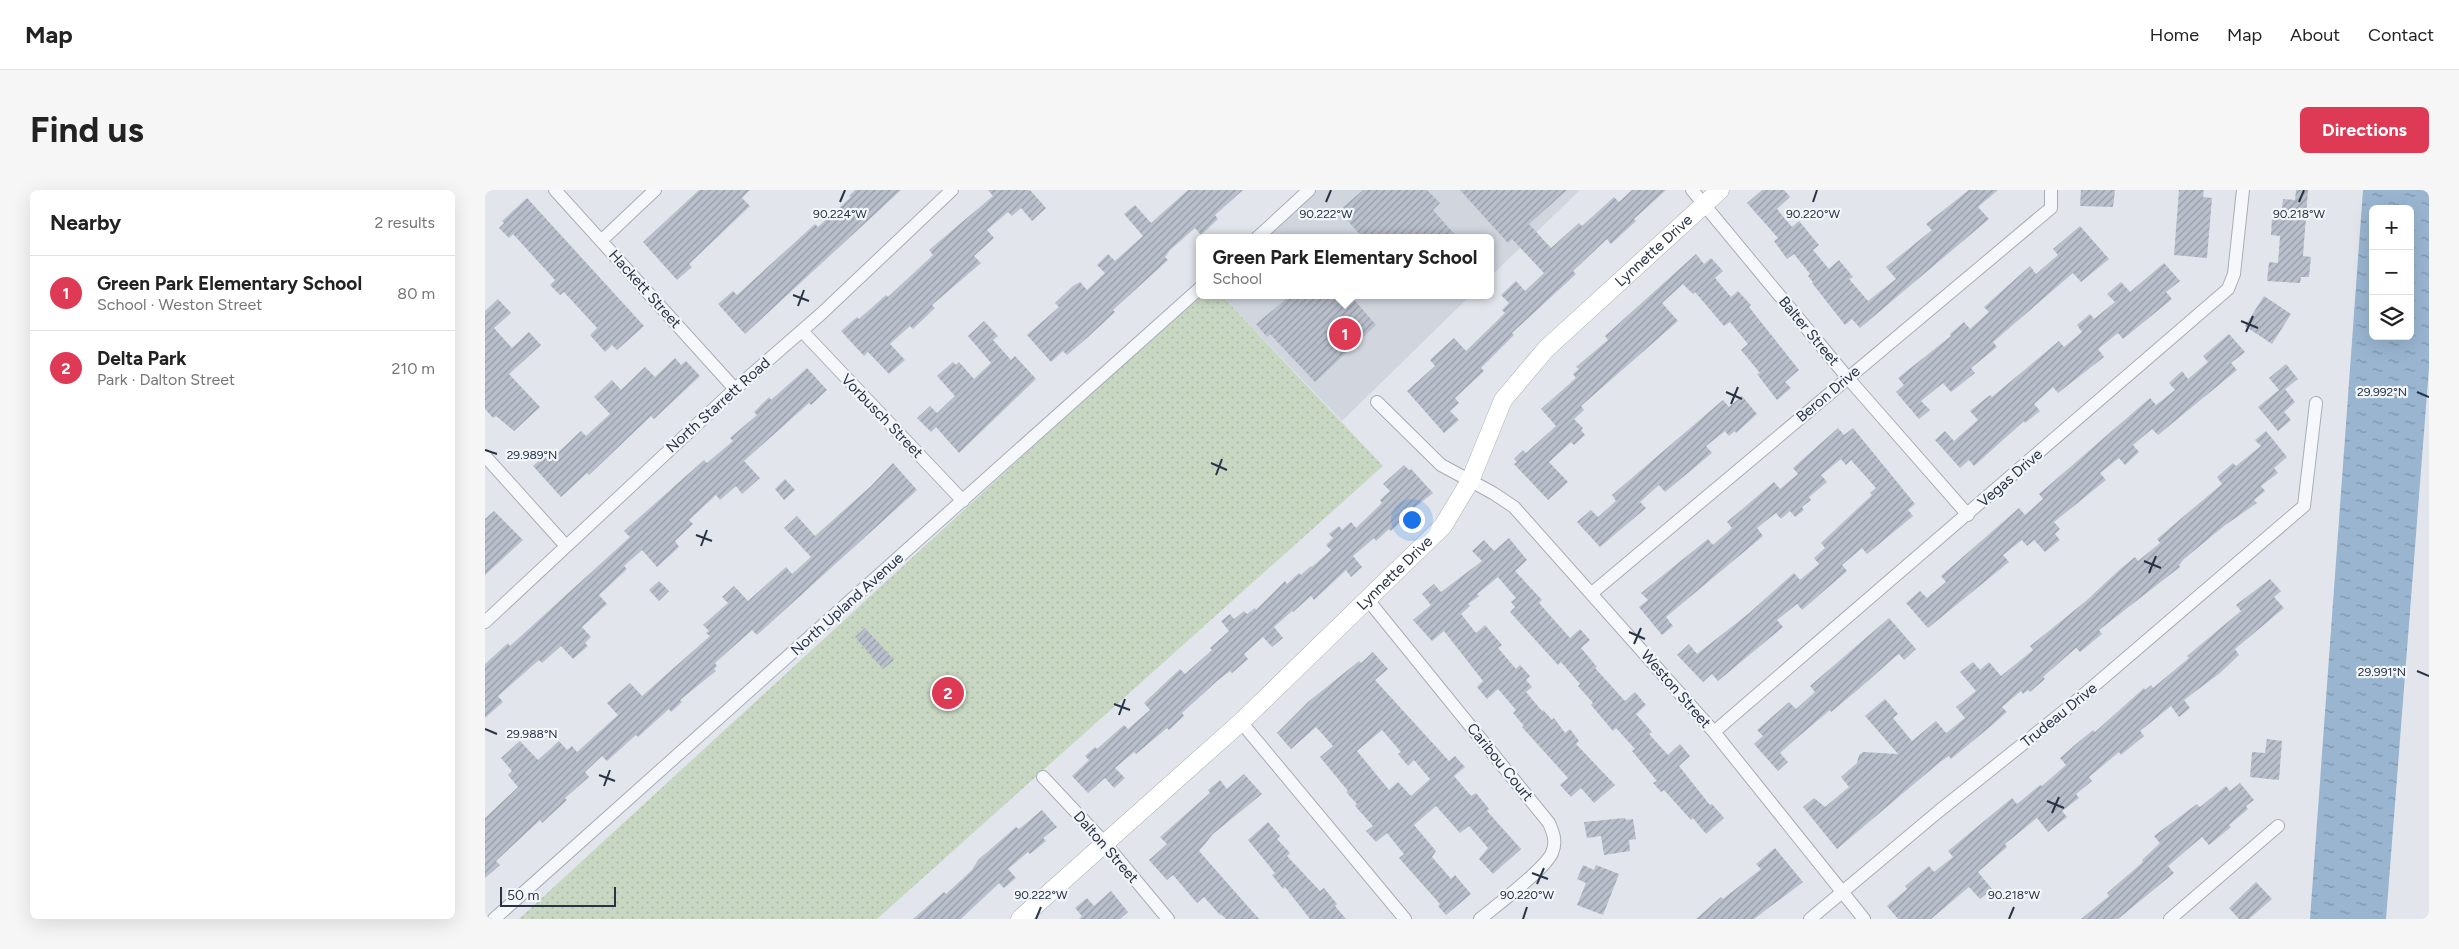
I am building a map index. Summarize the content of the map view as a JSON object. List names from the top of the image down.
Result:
{
  "streets": {
    "street": [
      "Lynnette Drive",
      "Hackett Street",
      "Balter Street",
      "Beron Drive",
      "North Starrett Road",
      "Vorbusch Street",
      "Vegas Drive",
      "North Upland Avenue",
      "Weston Street",
      "Trudeau Drive",
      "Caribou Court",
      "Dalton Street"
    ]
  },
  "crossings": [
    ["Lynnette Drive", "Balter Street"],
    ["Lynnette Drive", "Weston Street"],
    ["Lynnette Drive", "Caribou Court"],
    ["Lynnette Drive", "Dalton Street"],
    ["Hackett Street", "North Starrett Road"],
    ["Balter Street", "Beron Drive"],
    ["Balter Street", "Vegas Drive"],
    ["Beron Drive", "Weston Street"],
    ["North Starrett Road", "Vorbusch Street"],
    ["Vorbusch Street", "North Upland Avenue"],
    ["Vegas Drive", "Weston Street"],
    ["Weston Street", "Trudeau Drive"]
  ],
  "scale_bar": "50 m",
  "page": {
    "header": "Map",
    "nav": [
      "Home",
      "Map",
      "About",
      "Contact"
    ],
    "buttons": "Directions",
    "title": "Find us",
    "heading": ["Nearby", "2 results"],
    "map_buttons": ["+", "−"],
    "popup": ["Green Park Elementary School", "School"],
    "list": [
      {
        "mark": "1",
        "name": "Green Park Elementary School",
        "note": "School · Weston Street",
        "value": "80 m"
      },
      {
        "mark": "2",
        "name": "Delta Park",
        "note": "Park · Dalton Street",
        "value": "210 m"
      }
    ],
    "pins": ["1", "2"],
    "scale": "50 m"
  },
  "coordinates": [
    "90.222°W",
    "90.218°W",
    "90.224°W",
    "90.220°W",
    "29.992°N",
    "29.989°N",
    "29.991°N",
    "29.988°N"
  ]
}
